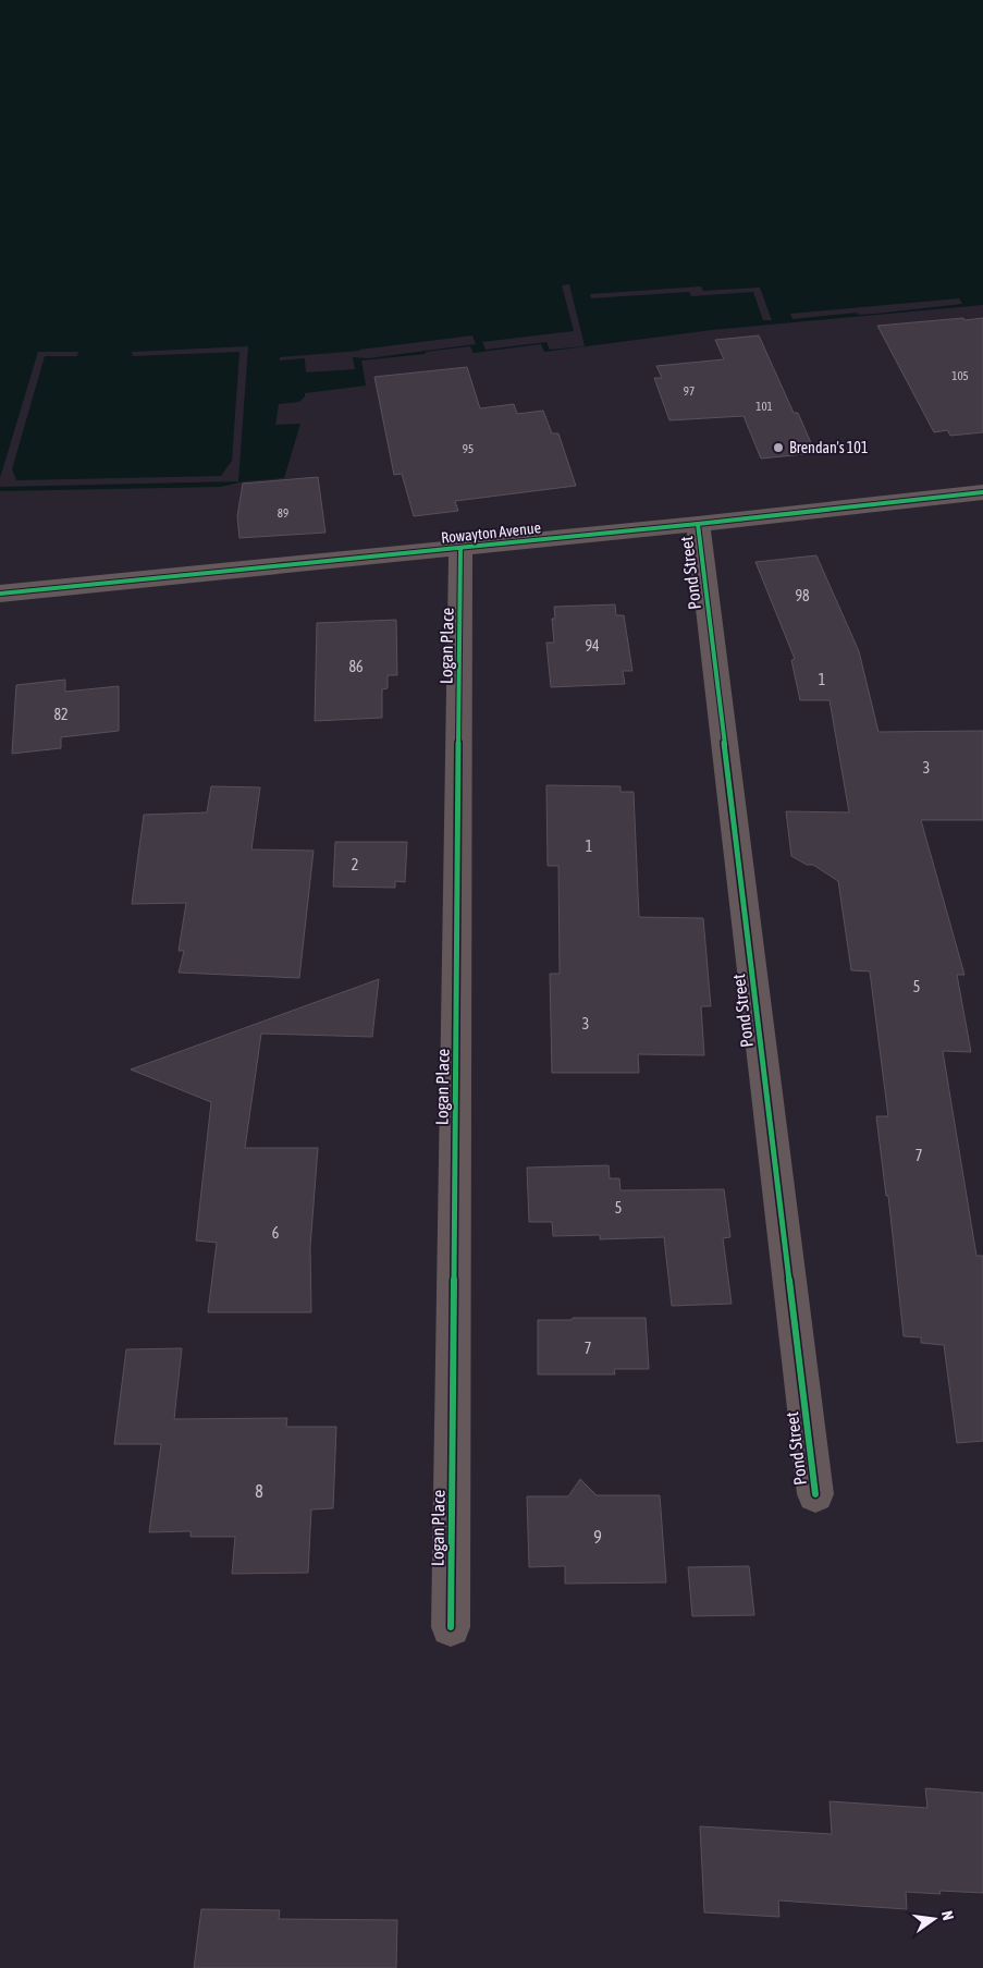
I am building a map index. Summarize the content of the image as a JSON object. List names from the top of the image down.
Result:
{
  "streets": {
    "street": ["Rowayton Avenue", "Pond Street", "Logan Place"]
  },
  "crossings": [
    ["Rowayton Avenue", "Pond Street"],
    ["Rowayton Avenue", "Logan Place"]
  ],
  "places": ["Brendan's 101"],
  "house_numbers": [
    "105",
    "97",
    "101",
    "95",
    "89",
    "98",
    "94",
    "86",
    "1",
    "82",
    "3",
    "1",
    "2",
    "5",
    "3",
    "7",
    "5",
    "6",
    "7",
    "8",
    "9"
  ],
  "north": "right"
}
